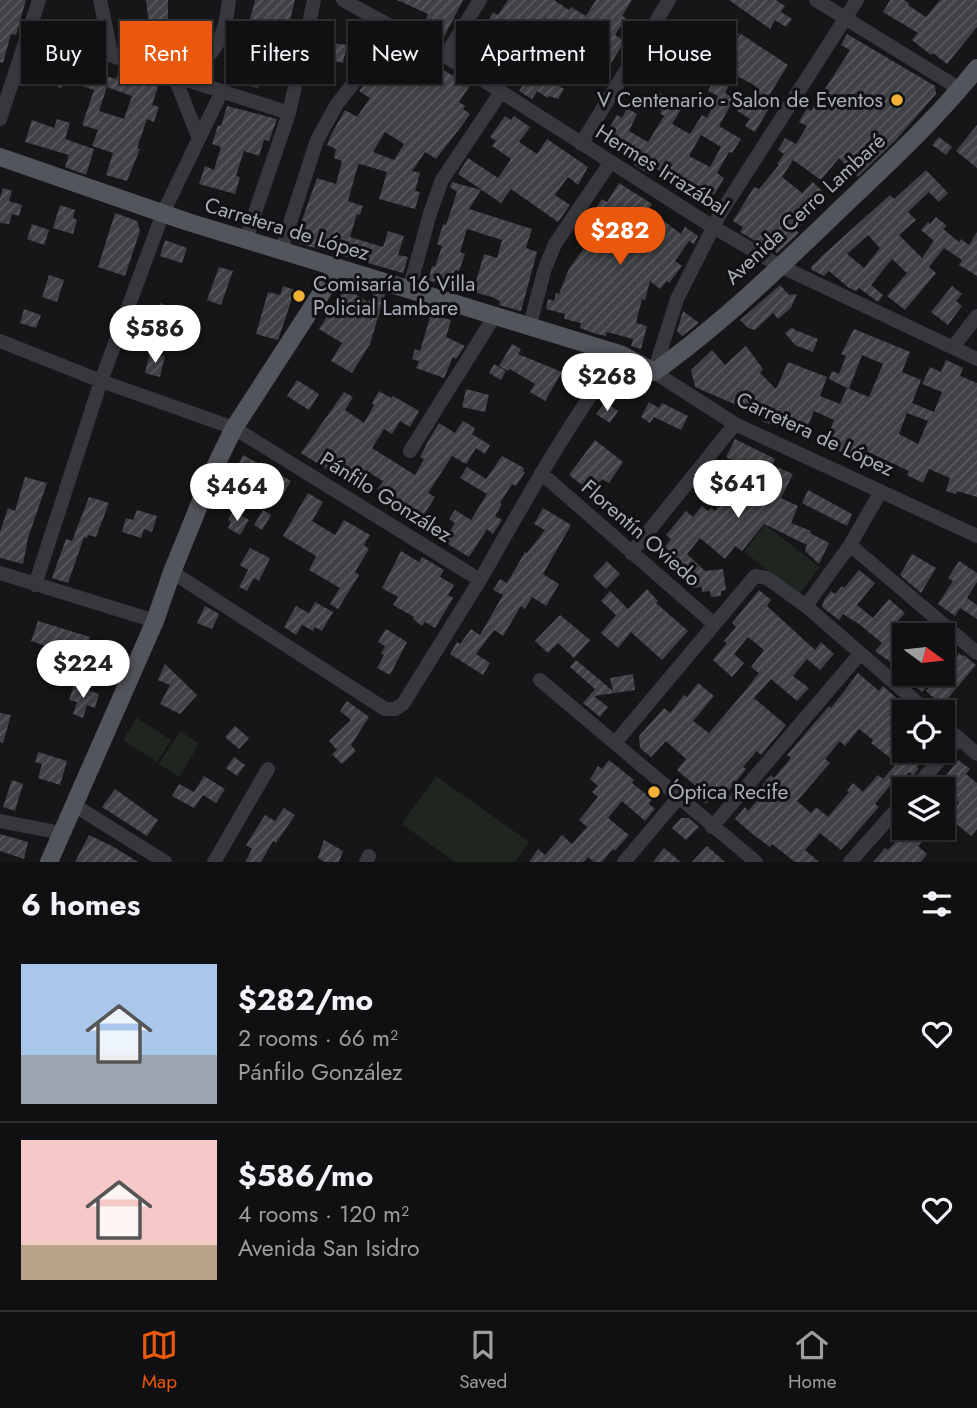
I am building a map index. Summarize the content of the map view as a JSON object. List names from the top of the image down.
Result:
{
  "streets": {
    "main road": ["Avenida Cerro Lambaré", "Carretera de López"],
    "street": ["Hermes Irrazábal", "Pánfilo González", "Florentín Oviedo"]
  },
  "crossings": [
    ["Hermes Irrazábal", "Avenida Cerro Lambaré"],
    ["Avenida Cerro Lambaré", "Carretera de López"]
  ],
  "places": ["V Centenario - Salon de Eventos", "Comisaría 16 Villa Policial Lambare", "Óptica Recife"],
  "north": "right",
  "page": {
    "chip": [
      "Buy",
      "Rent",
      "Filters",
      "New",
      "Apartment",
      "House"
    ],
    "price": [
      "$282",
      "$586",
      "$268",
      "$641",
      "$464",
      "$224"
    ],
    "heading": "6 homes",
    "list": [
      {
        "name": "$282/mo",
        "note": "2 rooms · 66 m² · Pánfilo González"
      },
      {
        "name": "$586/mo",
        "note": "4 rooms · 120 m² · Avenida San Isidro"
      }
    ],
    "tabs": ["Map", "Saved", "Home"]
  }
}
